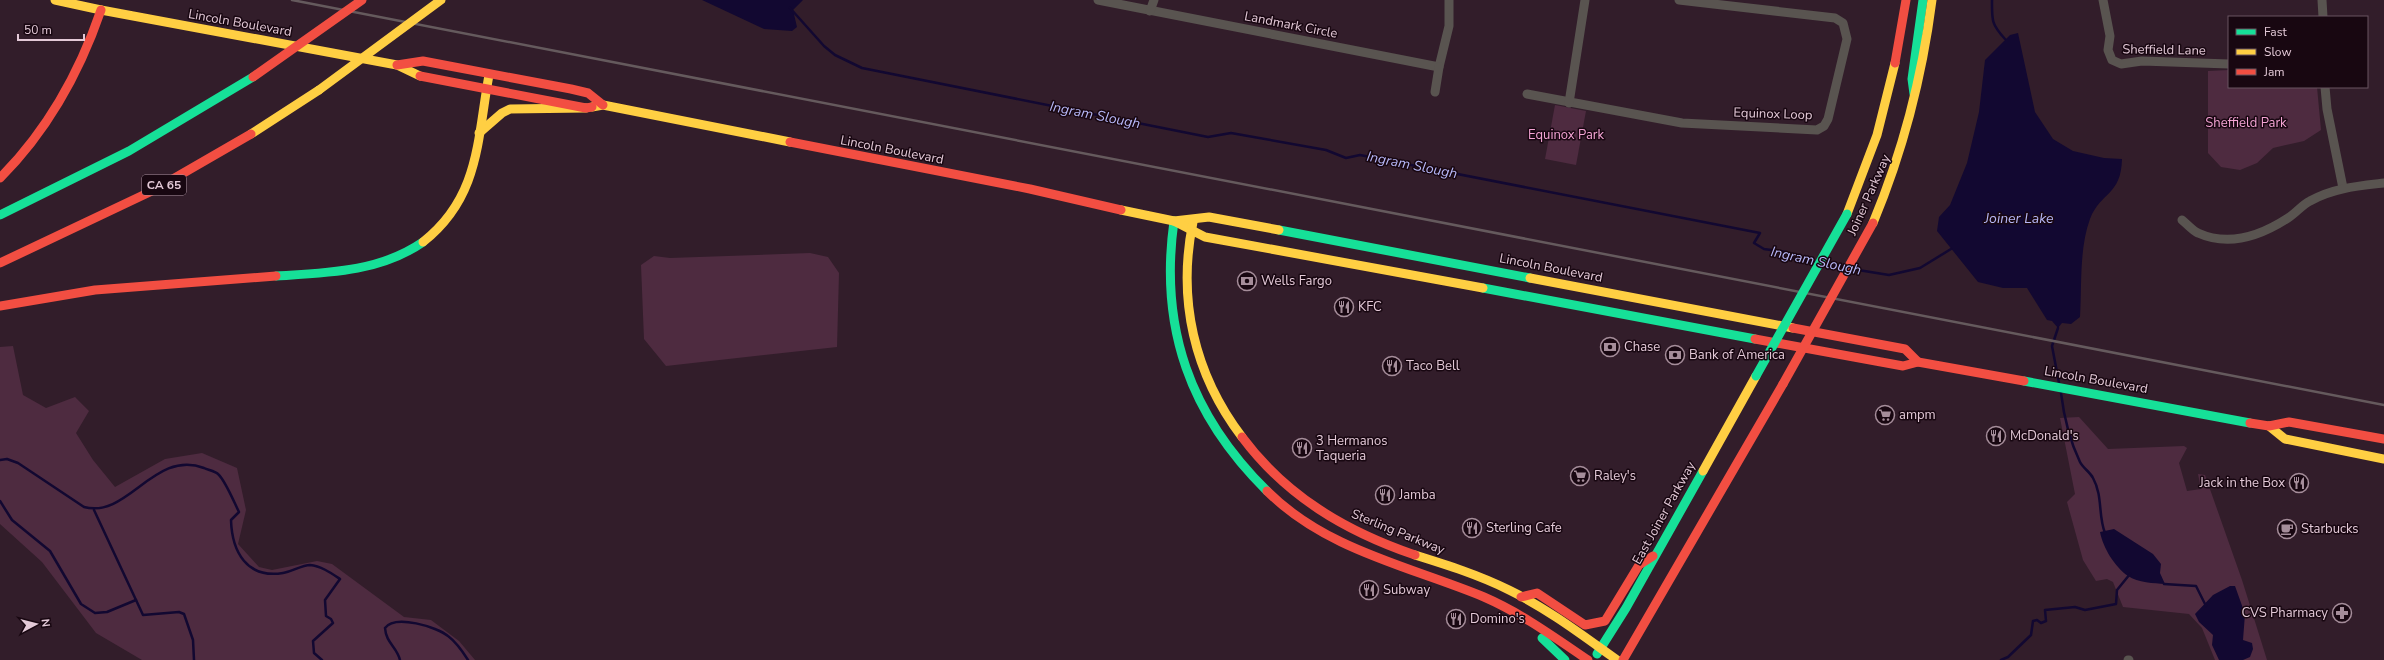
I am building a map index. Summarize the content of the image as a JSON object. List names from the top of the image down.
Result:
{
  "streets": {
    "main road": [
      "Lincoln Boulevard",
      "CA 65",
      "Joiner Parkway",
      "East Joiner Parkway",
      "Sterling Parkway"
    ],
    "street": ["Landmark Circle", "Sheffield Lane", "Equinox Loop"]
  },
  "crossings": [
    ["Lincoln Boulevard", "Sterling Parkway"],
    ["Joiner Parkway", "East Joiner Parkway"],
    ["East Joiner Parkway", "Sterling Parkway"]
  ],
  "water": ["Ingram Slough", "Joiner Lake"],
  "parks": ["Sheffield Park", "Equinox Park"],
  "places": {
    "bank": ["Wells Fargo", "Chase", "Bank of America"],
    "restaurant": [
      "KFC",
      "Taco Bell",
      "McDonald's",
      "3 Hermanos Taqueria",
      "Jack in the Box",
      "Jamba",
      "Sterling Cafe",
      "Subway",
      "Domino's"
    ],
    "supermarket": ["ampm", "Raley's"],
    "cafe": ["Starbucks"],
    "pharmacy": ["CVS Pharmacy"]
  },
  "legend": ["Fast", "Slow", "Jam"],
  "scale_bar": "50 m",
  "north": "right"
}
